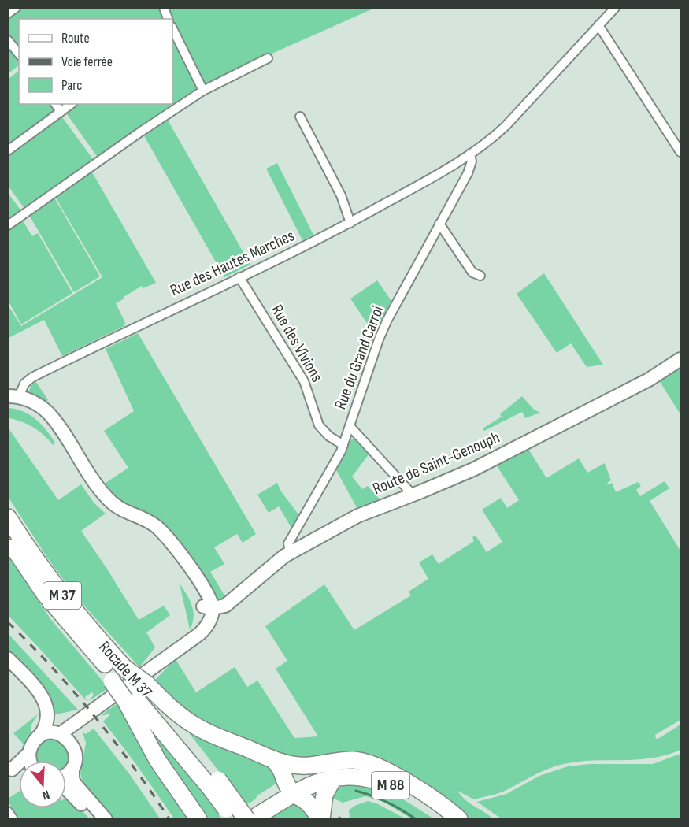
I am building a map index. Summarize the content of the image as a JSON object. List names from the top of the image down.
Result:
{
  "streets": {
    "highway": ["M 37", "Rocade M 37", "M 88"],
    "street": [
      "Rue des Hautes Marches",
      "Rue des Vivions",
      "Rue du Grand Carroi",
      "Route de Saint-Genouph"
    ]
  },
  "crossings": [
    ["Rue des Hautes Marches", "Rue des Vivions"],
    ["Rue des Hautes Marches", "Rue du Grand Carroi"],
    ["Rue des Vivions", "Rue du Grand Carroi"],
    ["Rue du Grand Carroi", "Route de Saint-Genouph"],
    ["Rocade M 37", "M 88"]
  ],
  "legend": ["Route", "Voie ferrée", "Parc"],
  "north": "bottom"
}
